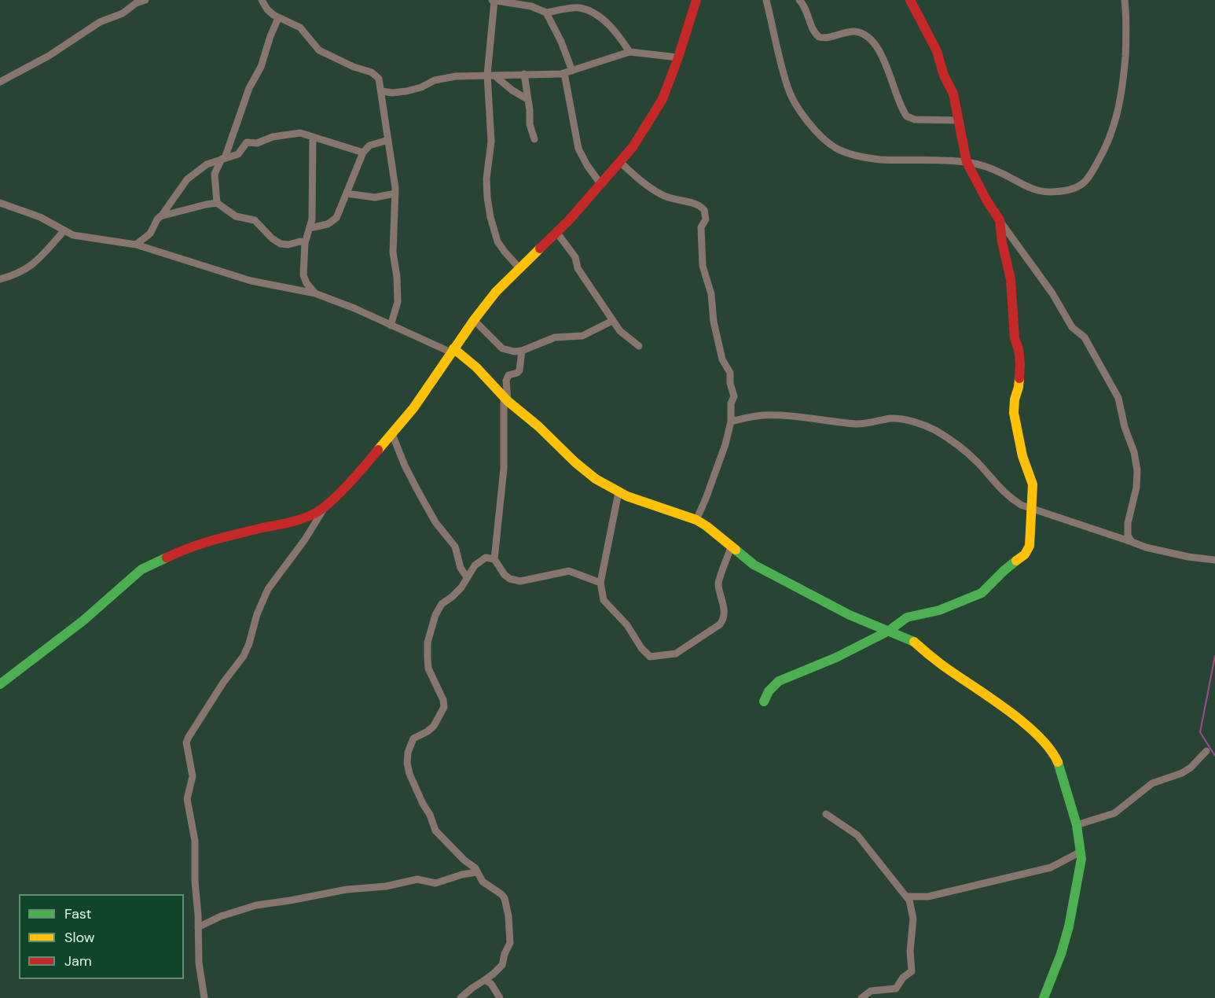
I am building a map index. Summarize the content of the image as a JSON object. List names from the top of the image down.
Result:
{
  "legend": ["Fast", "Slow", "Jam"]
}
